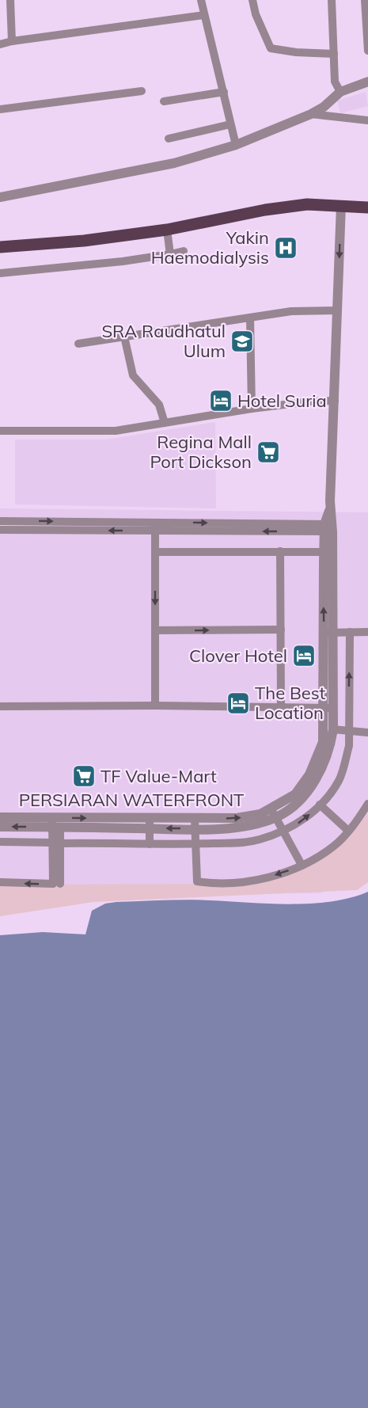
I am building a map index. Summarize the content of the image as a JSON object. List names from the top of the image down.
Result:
{
  "streets": {
    "street": ["PERSIARAN WATERFRONT"]
  },
  "places": {
    "hospital": ["Yakin Haemodialysis"],
    "school or university": ["SRA Raudhatul Ulum"],
    "hotel": ["Hotel Suria", "Clover Hotel", "The Best Location"],
    "supermarket": ["Regina Mall Port Dickson", "TF Value-Mart"]
  }
}
